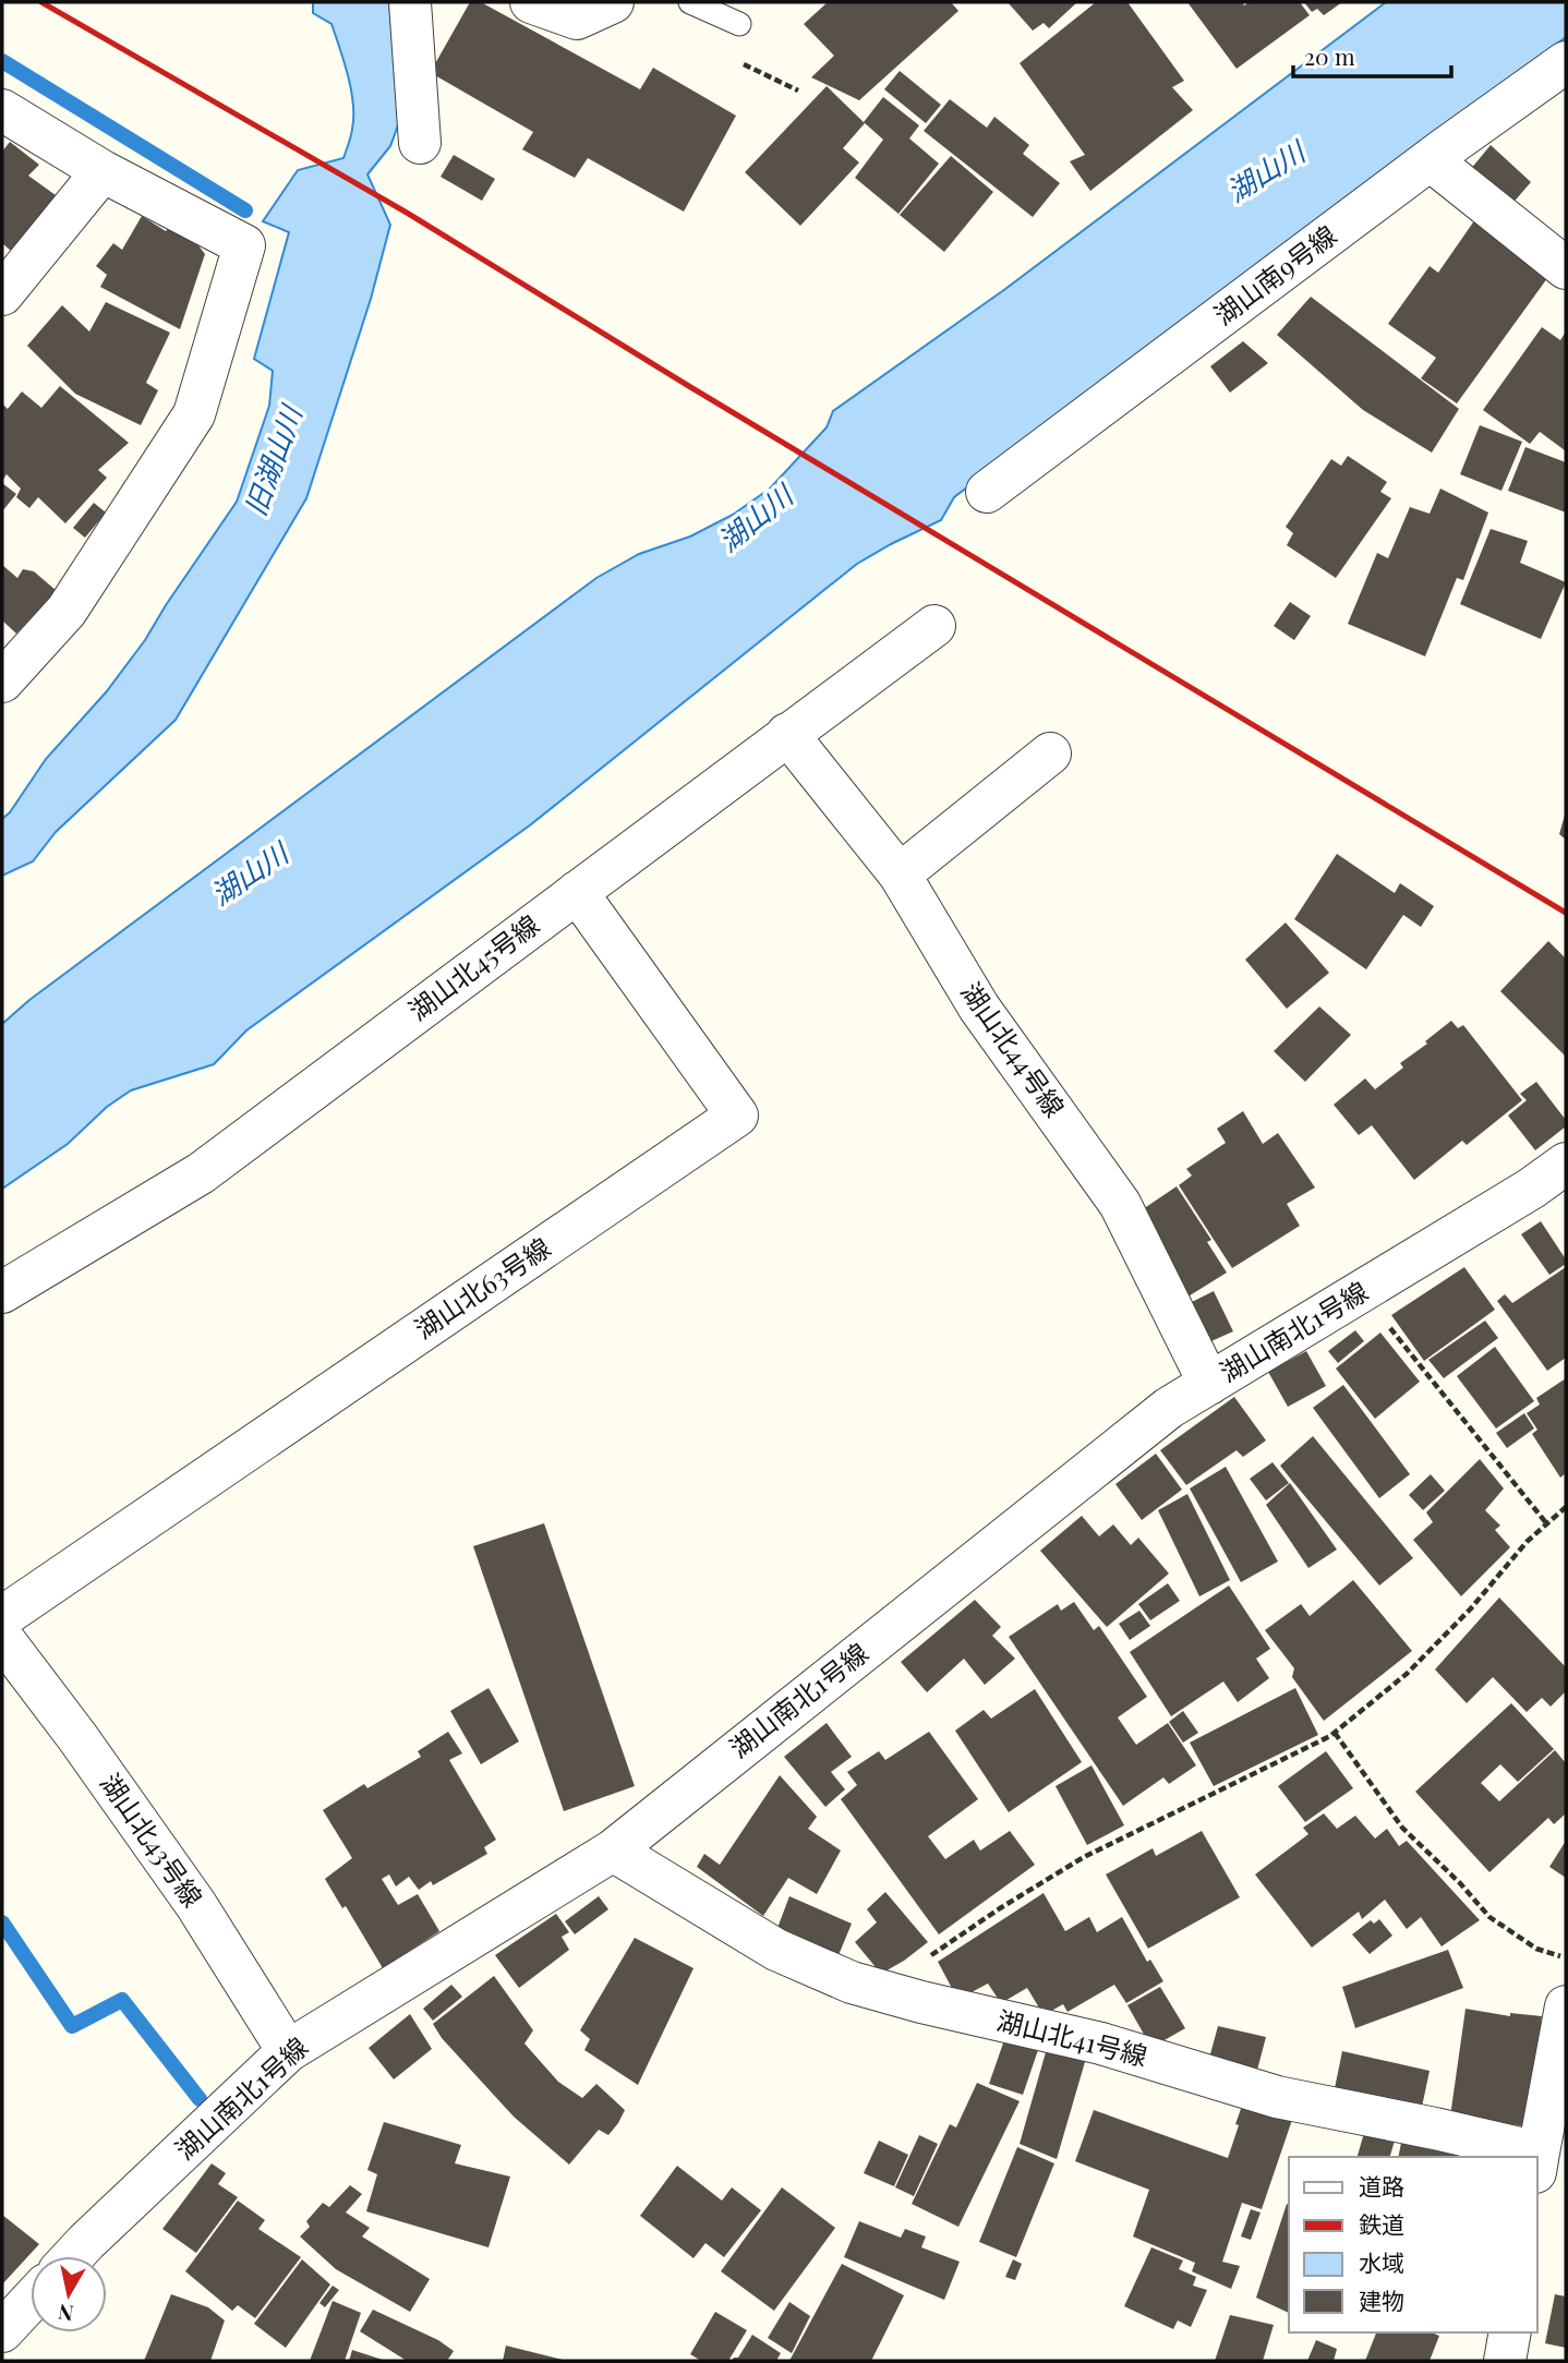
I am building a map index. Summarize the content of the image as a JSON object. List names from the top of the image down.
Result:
{
  "streets": {
    "street": [
      "湖山南9号線",
      "湖山北45号線",
      "湖山北44号線",
      "湖山北63号線",
      "湖山南北1号線",
      "湖山北43号線",
      "湖山北41号線"
    ]
  },
  "crossings": [
    ["湖山北45号線", "湖山北44号線"],
    ["湖山北45号線", "湖山北63号線"],
    ["湖山北44号線", "湖山南北1号線"],
    ["湖山南北1号線", "湖山北43号線"],
    ["湖山南北1号線", "湖山北41号線"]
  ],
  "water": ["湖山川", "旧湖山川"],
  "legend": [
    "道路",
    "鉄道",
    "水域",
    "建物"
  ],
  "scale_bar": "20 m",
  "north": "bottom"
}
